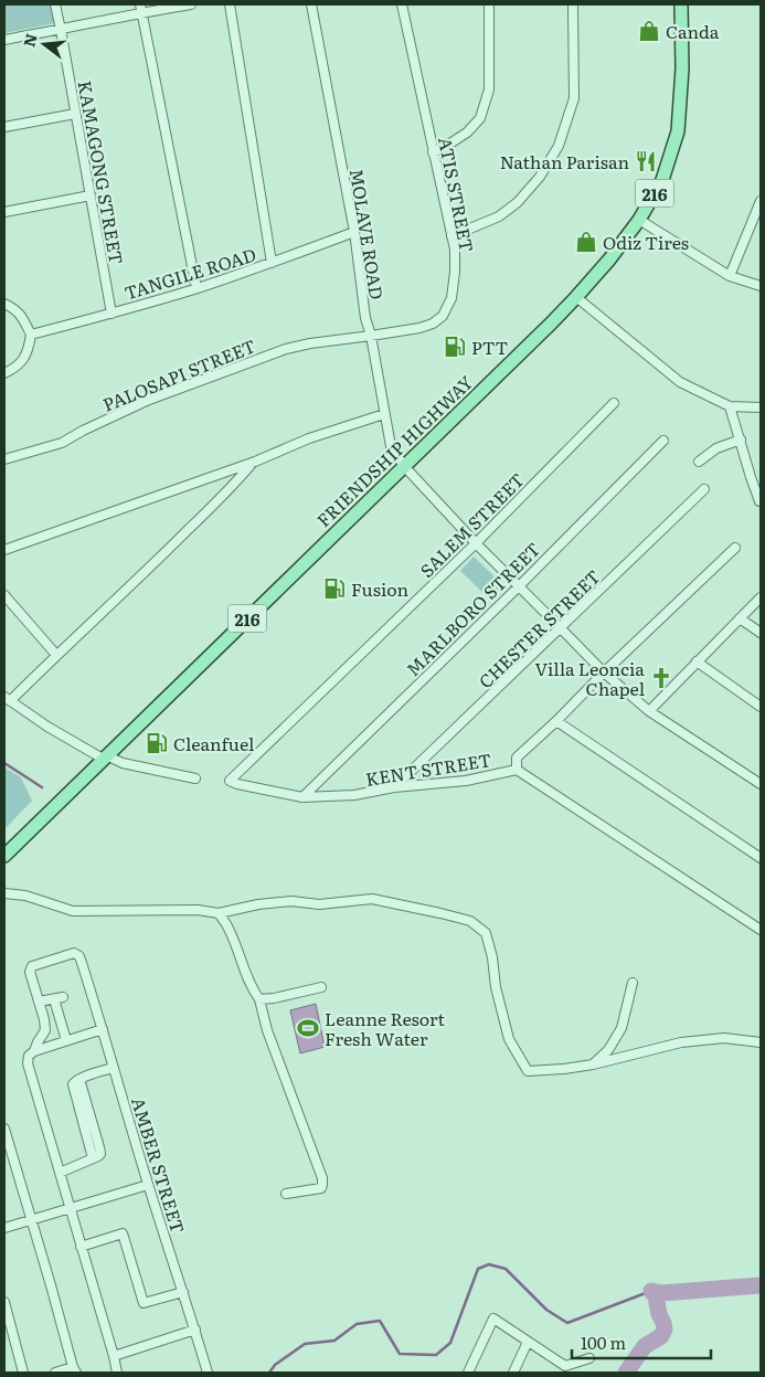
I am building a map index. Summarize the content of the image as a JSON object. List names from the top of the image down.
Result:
{
  "streets": {
    "main road": ["216", "FRIENDSHIP HIGHWAY"],
    "street": [
      "KAMAGONG STREET",
      "ATIS STREET",
      "MOLAVE ROAD",
      "TANGILE ROAD",
      "PALOSAPI STREET",
      "SALEM STREET",
      "MARLBORO STREET",
      "CHESTER STREET",
      "KENT STREET",
      "AMBER STREET"
    ]
  },
  "crossings": [
    ["KAMAGONG STREET", "TANGILE ROAD"],
    ["ATIS STREET", "MOLAVE ROAD"],
    ["ATIS STREET", "PALOSAPI STREET"],
    ["MOLAVE ROAD", "TANGILE ROAD"],
    ["MOLAVE ROAD", "PALOSAPI STREET"],
    ["MOLAVE ROAD", "FRIENDSHIP HIGHWAY"],
    ["MOLAVE ROAD", "SALEM STREET"],
    ["MOLAVE ROAD", "MARLBORO STREET"],
    ["MOLAVE ROAD", "CHESTER STREET"],
    ["MOLAVE ROAD", "KENT STREET"],
    ["SALEM STREET", "KENT STREET"],
    ["MARLBORO STREET", "KENT STREET"],
    ["CHESTER STREET", "KENT STREET"]
  ],
  "places": {
    "shop": ["Canda", "Odiz Tires"],
    "restaurant": ["Nathan Parisan"],
    "fuel station": ["PTT", "Fusion", "Cleanfuel"],
    "church": ["Villa Leoncia Chapel"],
    "sports": ["Leanne Resort Fresh Water"]
  },
  "scale_bar": "100 m",
  "north": "left"
}
